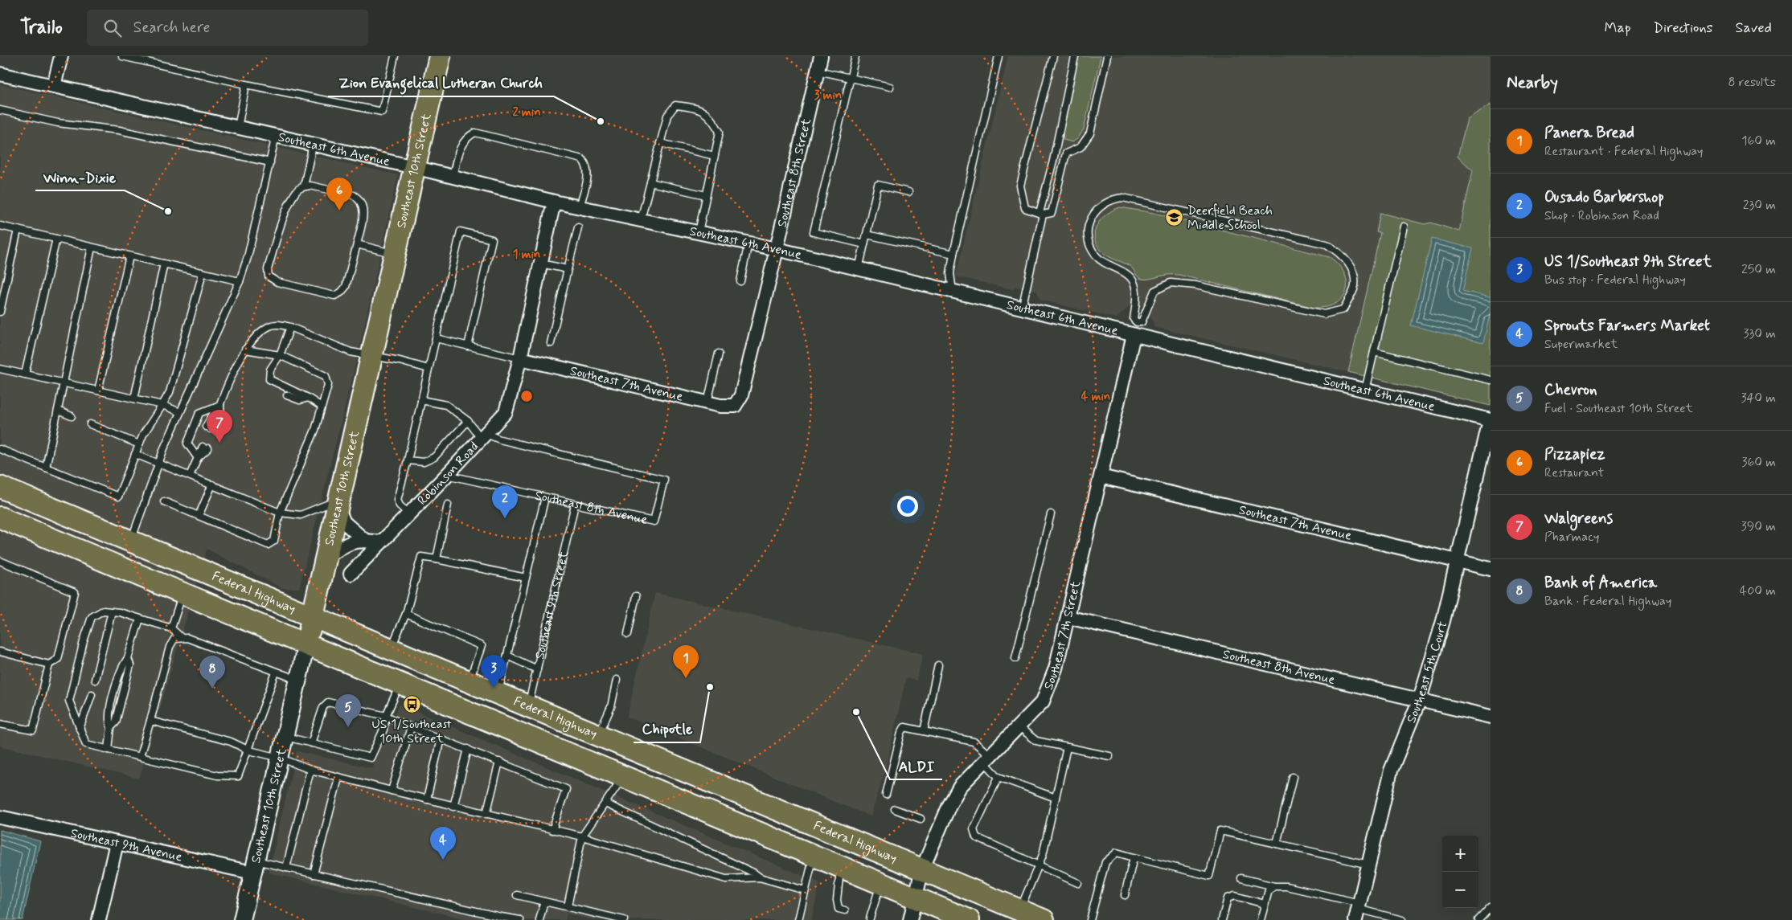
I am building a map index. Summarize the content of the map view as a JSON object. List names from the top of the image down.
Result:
{
  "streets": {
    "main road": ["Southeast 10th Street", "Federal Highway"],
    "street": [
      "Southeast 6th Avenue",
      "Southeast 8th Street",
      "Southeast 7th Avenue",
      "Robinson Road",
      "Southeast 8th Avenue",
      "Southeast 7th Street",
      "Southeast 5th Court",
      "Southeast 9th Avenue"
    ],
    "lane": ["Southeast 9th Street"]
  },
  "crossings": [
    ["Southeast 6th Avenue", "Southeast 10th Street"],
    ["Southeast 6th Avenue", "Southeast 8th Street"],
    ["Southeast 6th Avenue", "Southeast 7th Street"],
    ["Southeast 6th Avenue", "Southeast 5th Court"],
    ["Southeast 10th Street", "Federal Highway"],
    ["Southeast 10th Street", "Southeast 9th Avenue"],
    ["Southeast 8th Street", "Southeast 7th Avenue"],
    ["Southeast 7th Avenue", "Robinson Road"],
    ["Southeast 7th Avenue", "Southeast 7th Street"],
    ["Southeast 7th Avenue", "Southeast 5th Court"],
    ["Robinson Road", "Southeast 8th Avenue"],
    ["Southeast 8th Avenue", "Southeast 9th Street"],
    ["Southeast 8th Avenue", "Southeast 7th Street"],
    ["Southeast 8th Avenue", "Southeast 5th Court"],
    ["Federal Highway", "Southeast 9th Street"],
    ["Federal Highway", "Southeast 7th Street"]
  ],
  "places": {
    "other": [
      "Zion Evangelical Lutheran Church",
      "Winn-Dixie",
      "Chipotle",
      "ALDI"
    ],
    "school or university": ["Deerfield Beach Middle School"],
    "bus stop": ["US 1/Southeast 10th Street"]
  },
  "page": {
    "header": "Trailo",
    "search": "Search here",
    "nav": ["Map", "Directions", "Saved"],
    "heading": ["Nearby", "8 results"],
    "list": [
      {
        "mark": "1",
        "name": "Panera Bread",
        "note": "Restaurant · Federal Highway",
        "value": "160 m"
      },
      {
        "mark": "2",
        "name": "Ousado Barbershop",
        "note": "Shop · Robinson Road",
        "value": "230 m"
      },
      {
        "mark": "3",
        "name": "US 1/Southeast 9th Street",
        "note": "Bus stop · Federal Highway",
        "value": "250 m"
      },
      {
        "mark": "4",
        "name": "Sprouts Farmers Market",
        "note": "Supermarket",
        "value": "330 m"
      },
      {
        "mark": "5",
        "name": "Chevron",
        "note": "Fuel · Southeast 10th Street",
        "value": "340 m"
      },
      {
        "mark": "6",
        "name": "Pizzapiez",
        "note": "Restaurant",
        "value": "360 m"
      },
      {
        "mark": "7",
        "name": "Walgreens",
        "note": "Pharmacy",
        "value": "390 m"
      },
      {
        "mark": "8",
        "name": "Bank of America",
        "note": "Bank · Federal Highway",
        "value": "400 m"
      }
    ],
    "pins": [
      "6",
      "7",
      "2",
      "1",
      "3",
      "8",
      "5",
      "4"
    ],
    "map_buttons": ["+", "−"]
  },
  "rings": [
    "3 min",
    "2 min",
    "1 min",
    "4 min"
  ]
}
